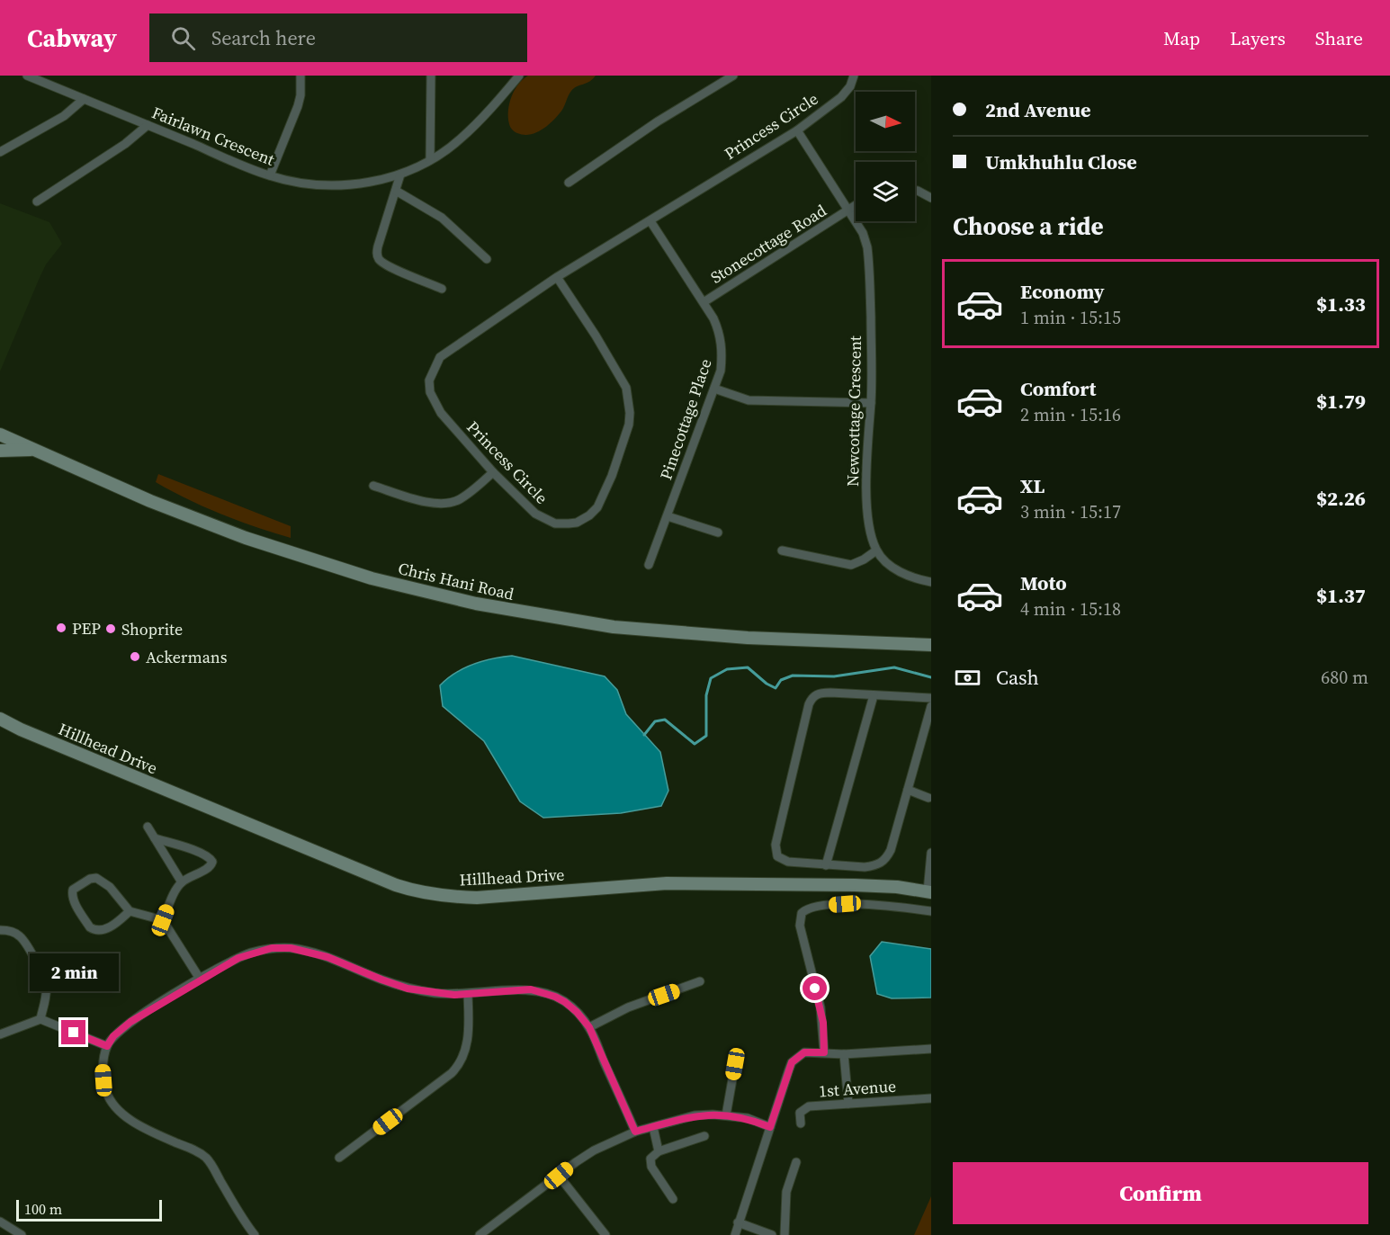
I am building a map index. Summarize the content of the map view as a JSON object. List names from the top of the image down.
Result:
{
  "streets": {
    "main road": ["Chris Hani Road", "Hillhead Drive"],
    "street": [
      "Princess Circle",
      "Fairlawn Crescent",
      "Stonecottage Road",
      "Newcottage Crescent",
      "Pinecottage Place",
      "1st Avenue"
    ]
  },
  "crossings": [
    ["Princess Circle", "Newcottage Crescent"],
    ["Princess Circle", "Pinecottage Place"],
    ["Stonecottage Road", "Newcottage Crescent"],
    ["Stonecottage Road", "Pinecottage Place"]
  ],
  "places": ["PEP", "Shoprite", "Ackermans"],
  "scale_bar": "100 m",
  "north": "right",
  "page": {
    "header": "Cabway",
    "search": "Search here",
    "nav": ["Map", "Layers", "Share"],
    "banner": ["2nd Avenue", "Umkhuhlu Close"],
    "heading": "Choose a ride",
    "list": [
      {
        "name": "Economy",
        "note": "1 min · 15:15",
        "value": "$1.33"
      },
      {
        "name": "Comfort",
        "note": "2 min · 15:16",
        "value": "$1.79"
      },
      {
        "name": "XL",
        "note": "3 min · 15:17",
        "value": "$2.26"
      },
      {
        "name": "Moto",
        "note": "4 min · 15:18",
        "value": "$1.37"
      }
    ],
    "pay": ["Cash", "680 m"],
    "bubble": "2 min",
    "buttons": "Confirm",
    "scale": "100 m"
  }
}
